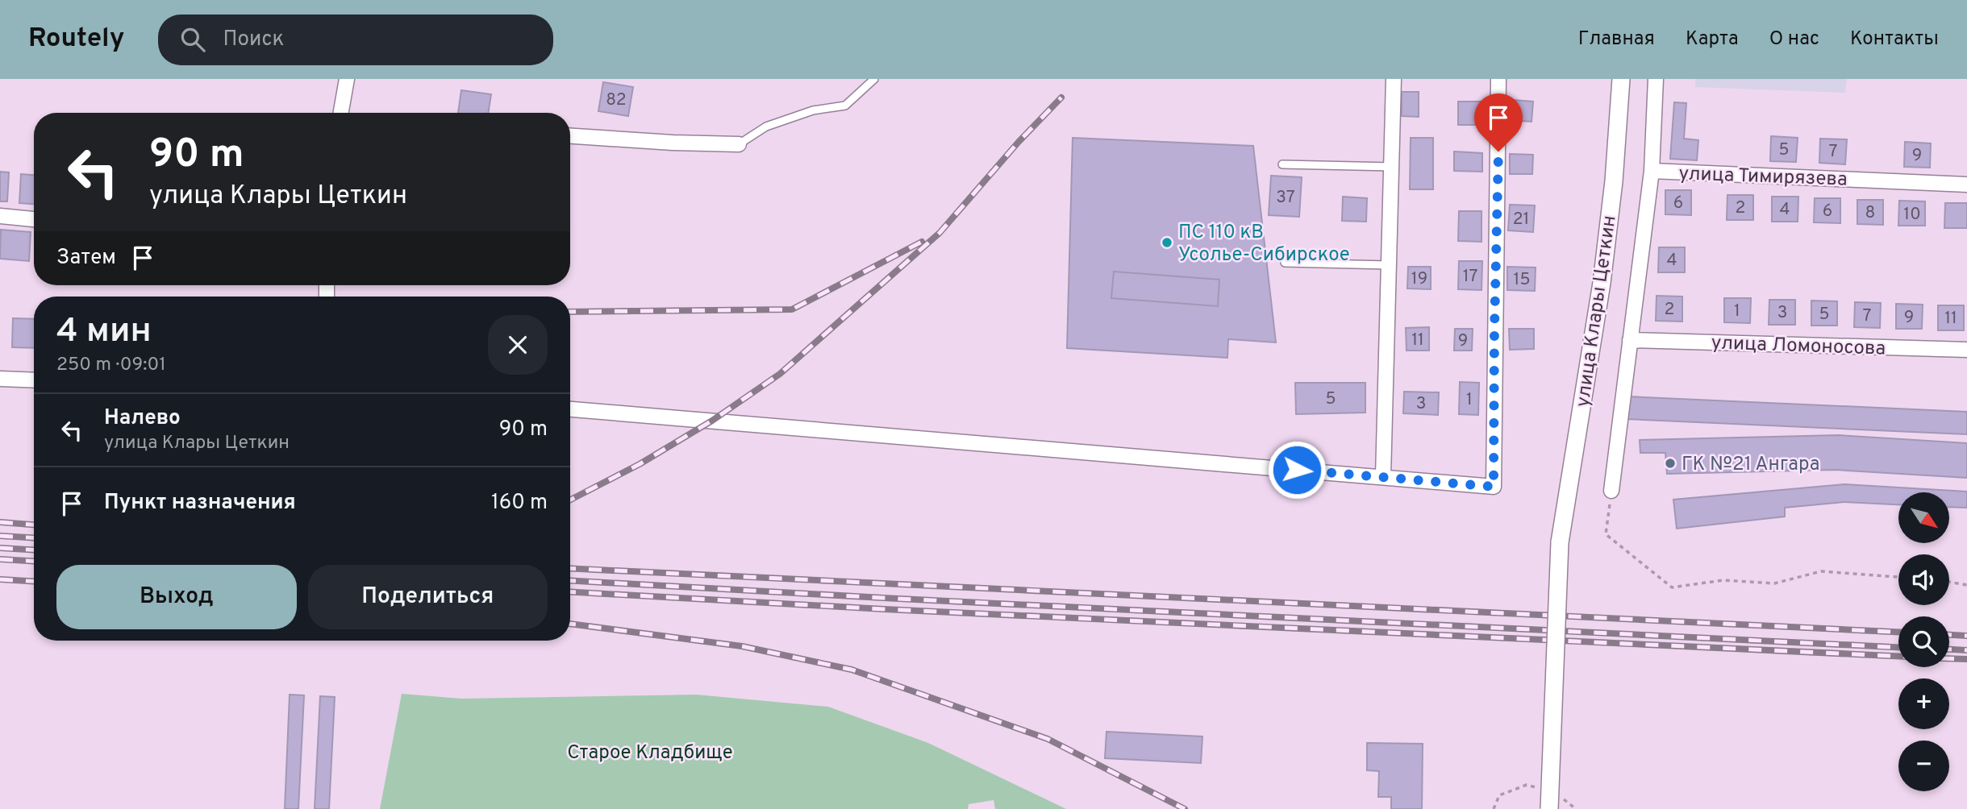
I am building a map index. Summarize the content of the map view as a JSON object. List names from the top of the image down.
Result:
{
  "streets": {
    "street": ["улица Тимирязева", "улица Клары Цеткин", "улица Ломоносова"]
  },
  "parks": ["Старое Кладбище"],
  "places": ["ПС 110 кВ Усолье-Сибирское", "ГК №21 Ангара"],
  "house_numbers": [
    "82",
    "5",
    "7",
    "9",
    "37",
    "6",
    "2",
    "4",
    "6",
    "8",
    "10",
    "21",
    "4",
    "17",
    "19",
    "15",
    "2",
    "1",
    "3",
    "5",
    "7",
    "9",
    "11",
    "11",
    "9",
    "5",
    "1",
    "3"
  ],
  "north": "bottom right",
  "page": {
    "header": "Routely",
    "search": "Поиск",
    "nav": [
      "Главная",
      "Карта",
      "О нас",
      "Контакты"
    ],
    "turn": ["90 m", "улица Клары Цеткин"],
    "then": "Затем",
    "heading": ["4 мин", "250 m · 09:01"],
    "list": [
      {
        "name": "Налево",
        "note": "улица Клары Цеткин",
        "value": "90 m"
      },
      {
        "name": "Пункт назначения",
        "value": "160 m"
      }
    ],
    "map_buttons": ["+", "−"],
    "buttons": ["Выход", "Поделиться"]
  }
}
